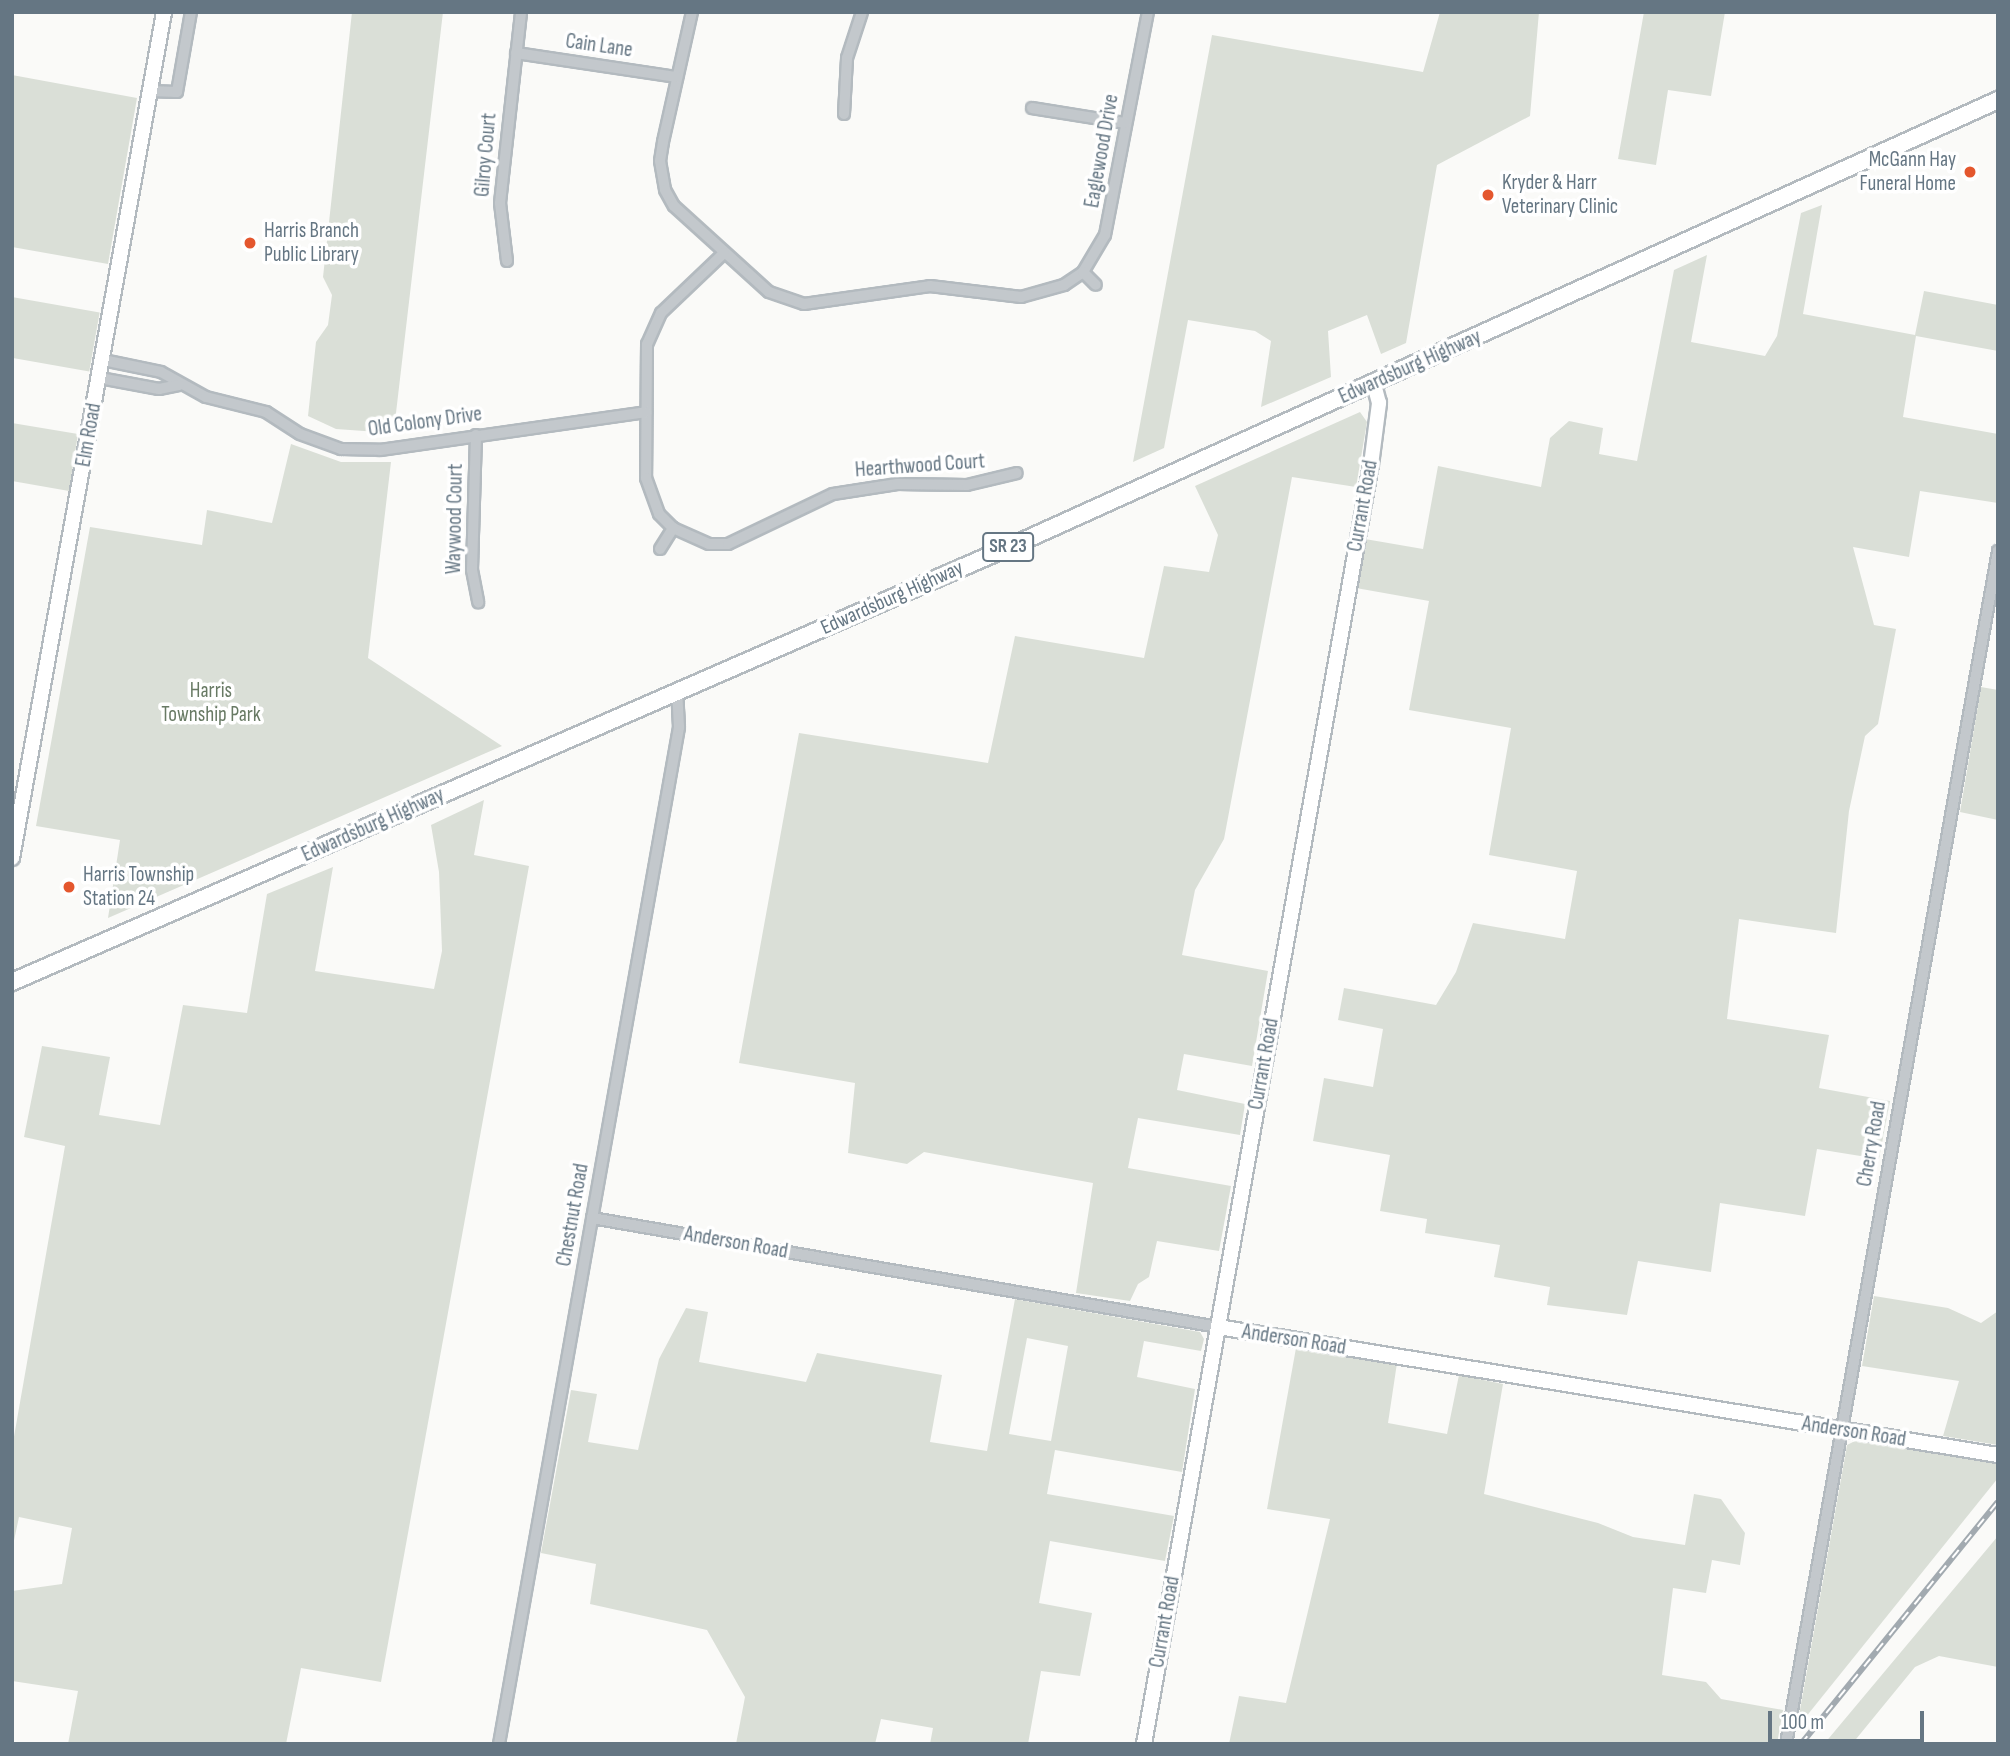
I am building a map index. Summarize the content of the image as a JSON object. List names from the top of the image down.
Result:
{
  "streets": {
    "main road": ["Edwardsburg Highway", "SR 23"],
    "street": [
      "Cain Lane",
      "Eaglewood Drive",
      "Gilroy Court",
      "Old Colony Drive",
      "Elm Road",
      "Hearthwood Court",
      "Currant Road",
      "Waywood Court",
      "Cherry Road",
      "Chestnut Road",
      "Anderson Road"
    ]
  },
  "crossings": [
    ["Cain Lane", "Gilroy Court"],
    ["Edwardsburg Highway", "Currant Road"],
    ["Edwardsburg Highway", "Chestnut Road"],
    ["Old Colony Drive", "Elm Road"],
    ["Old Colony Drive", "Waywood Court"],
    ["Currant Road", "Anderson Road"],
    ["Cherry Road", "Anderson Road"],
    ["Chestnut Road", "Anderson Road"]
  ],
  "parks": ["Harris Township Park"],
  "places": [
    "McGann Hay Funeral Home",
    "Kryder & Harr Veterinary Clinic",
    "Harris Branch Public Library",
    "Harris Township Station 24"
  ],
  "scale_bar": "100 m"
}
